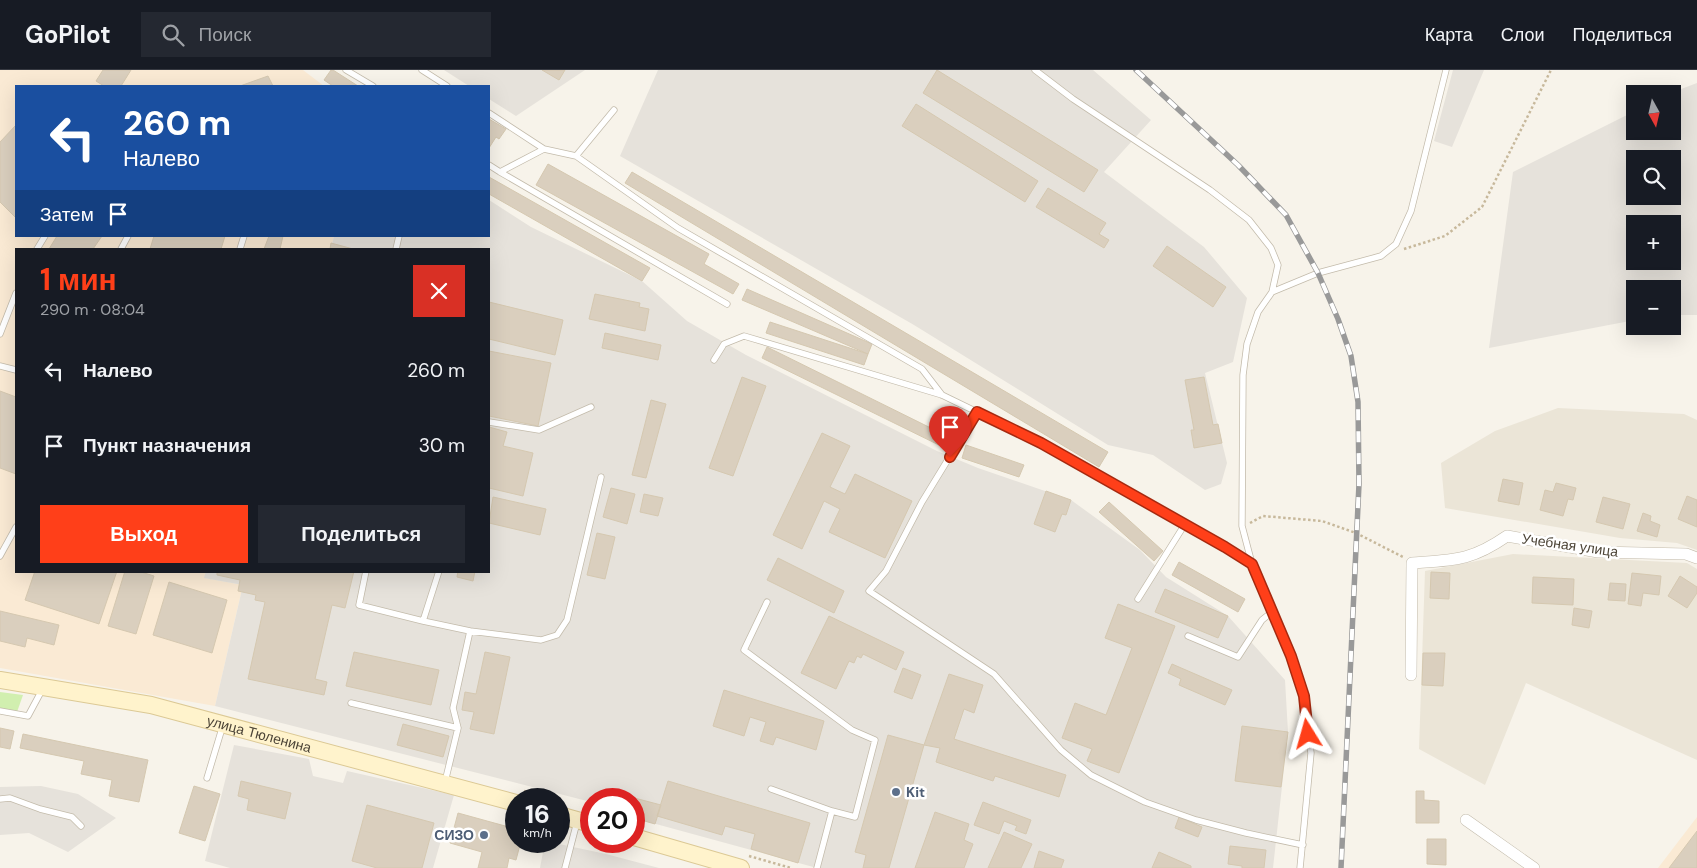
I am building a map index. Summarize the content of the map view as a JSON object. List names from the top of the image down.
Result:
{
  "streets": {
    "main road": ["улица Тюленина"],
    "street": ["Учебная улица"]
  },
  "places": ["Kit", "СИЗО"],
  "north": "bottom",
  "page": {
    "header": "GoPilot",
    "search": "Поиск",
    "nav": ["Карта", "Слои", "Поделиться"],
    "map_buttons": ["+", "−"],
    "turn": ["260 m", "Налево"],
    "then": "Затем",
    "heading": ["1 мин", "290 m · 08:04"],
    "list": [
      {
        "name": "Налево",
        "value": "260 m"
      },
      {
        "name": "Пункт назначения",
        "value": "30 m"
      }
    ],
    "buttons": ["Выход", "Поделиться"],
    "speed": "16 km/h",
    "limit": "20"
  }
}
